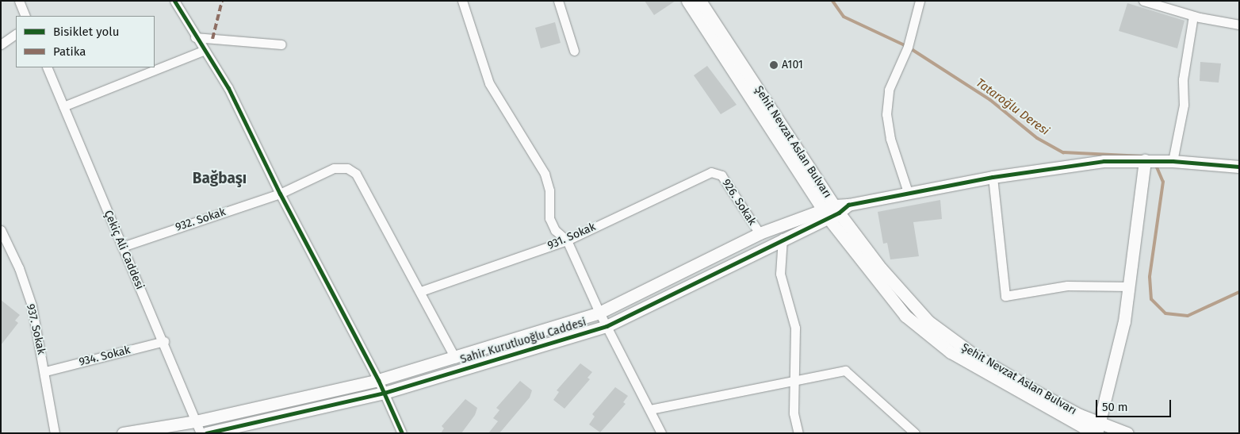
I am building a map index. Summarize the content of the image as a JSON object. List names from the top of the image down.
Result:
{
  "streets": {
    "street": [
      "Şehit Nevzat Aslan Bulvarı",
      "926. Sokak",
      "932. Sokak",
      "931. Sokak",
      "Çekiç Ali Caddesi",
      "937. Sokak",
      "Sahir Kurutluoğlu Caddesi",
      "934. Sokak"
    ]
  },
  "crossings": [
    ["Şehit Nevzat Aslan Bulvarı", "Sahir Kurutluoğlu Caddesi"],
    ["926. Sokak", "931. Sokak"],
    ["926. Sokak", "Sahir Kurutluoğlu Caddesi"],
    ["932. Sokak", "931. Sokak"],
    ["932. Sokak", "Çekiç Ali Caddesi"],
    ["Çekiç Ali Caddesi", "Sahir Kurutluoğlu Caddesi"],
    ["Çekiç Ali Caddesi", "934. Sokak"],
    ["937. Sokak", "934. Sokak"]
  ],
  "districts": ["Bağbaşı"],
  "water": ["Tataroğlu Deresi"],
  "places": ["A101"],
  "legend": ["Bisiklet yolu", "Patika"],
  "scale_bar": "50 m"
}
